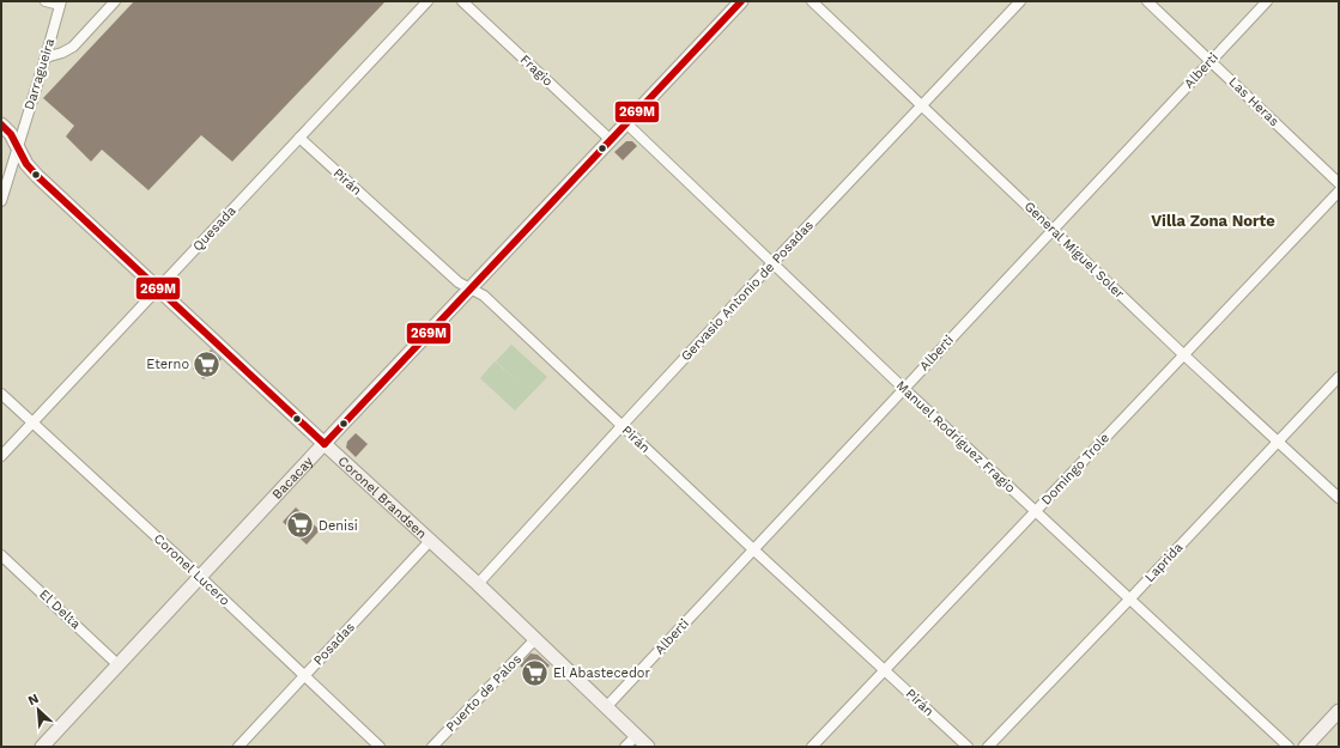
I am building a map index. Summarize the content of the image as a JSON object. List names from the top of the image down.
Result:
{
  "streets": {
    "street": [
      "Fragio",
      "Alberti",
      "Darragueira",
      "Las Heras",
      "Pirán",
      "Quesada",
      "General Miguel Soler",
      "Gervasio Antonio de Posadas",
      "Manuel Rodríguez Fragio",
      "Domingo Trole",
      "Bacacay",
      "Coronel Brandsen",
      "Laprida",
      "Coronel Lucero",
      "El Delta",
      "Posadas",
      "Puerto de Palos"
    ]
  },
  "crossings": [
    ["Fragio", "Bacacay"],
    ["Alberti", "Las Heras"],
    ["Alberti", "Pirán"],
    ["Alberti", "General Miguel Soler"],
    ["Alberti", "Manuel Rodríguez Fragio"],
    ["Alberti", "Coronel Brandsen"],
    ["Darragueira", "Coronel Brandsen"],
    ["Pirán", "Quesada"],
    ["Pirán", "Gervasio Antonio de Posadas"],
    ["Pirán", "Domingo Trole"],
    ["Pirán", "Bacacay"],
    ["Quesada", "Coronel Brandsen"],
    ["Quesada", "Coronel Lucero"],
    ["General Miguel Soler", "Gervasio Antonio de Posadas"],
    ["General Miguel Soler", "Domingo Trole"],
    ["General Miguel Soler", "Laprida"],
    ["Gervasio Antonio de Posadas", "Manuel Rodríguez Fragio"],
    ["Gervasio Antonio de Posadas", "Coronel Brandsen"],
    ["Manuel Rodríguez Fragio", "Domingo Trole"],
    ["Manuel Rodríguez Fragio", "Bacacay"],
    ["Manuel Rodríguez Fragio", "Laprida"],
    ["Bacacay", "Coronel Brandsen"],
    ["Bacacay", "Coronel Lucero"],
    ["Bacacay", "El Delta"],
    ["Coronel Brandsen", "Posadas"],
    ["Coronel Brandsen", "Puerto de Palos"],
    ["Coronel Lucero", "Posadas"]
  ],
  "districts": ["Villa Zona Norte"],
  "places": {
    "supermarket": ["Eterno", "Denisi", "El Abastecedor"]
  },
  "lines": ["transit line 269M"],
  "north": "top left"
}
